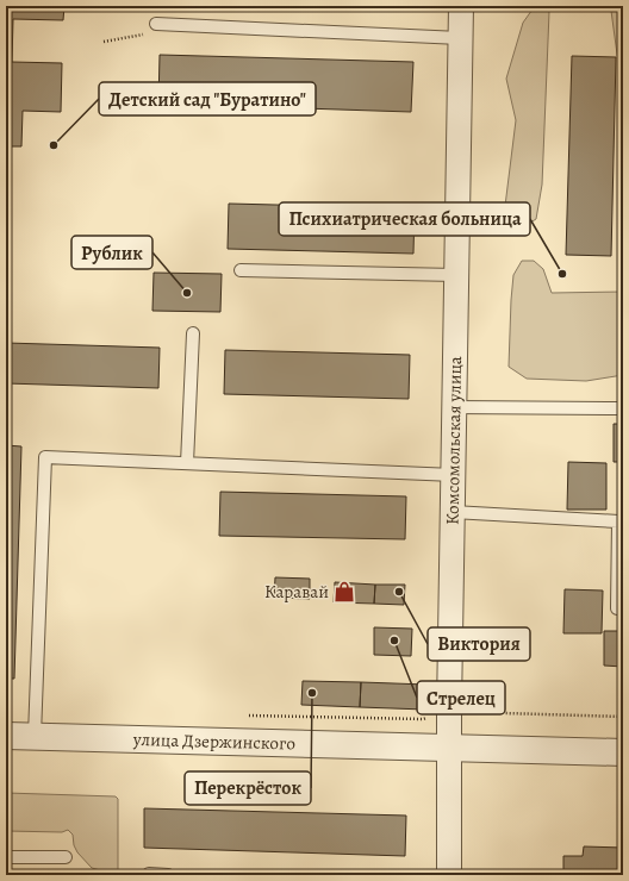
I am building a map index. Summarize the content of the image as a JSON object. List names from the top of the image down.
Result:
{
  "streets": {
    "street": ["Комсомольская улица", "улица Дзержинского"]
  },
  "crossings": [
    ["Комсомольская улица", "улица Дзержинского"]
  ],
  "places": {
    "other": [
      "Детский сад \"Буратино\"",
      "Психиатрическая больница",
      "Рублик",
      "Виктория",
      "Стрелец",
      "Перекрёсток"
    ],
    "shop": ["Каравай"]
  }
}
